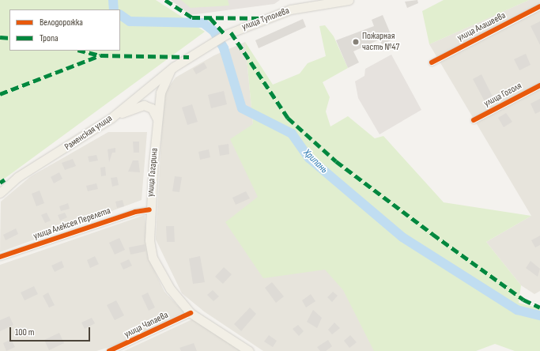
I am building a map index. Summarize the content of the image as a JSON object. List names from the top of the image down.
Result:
{
  "streets": {
    "main road": ["улица Туполева", "Раменская улица", "улица Гагарина"],
    "street": [
      "улица Алашеева",
      "улица Гоголя",
      "улица Алексея Перелета",
      "улица Чапаева"
    ]
  },
  "crossings": [
    ["улица Туполева", "Раменская улица"],
    ["улица Туполева", "улица Гагарина"],
    ["Раменская улица", "улица Гагарина"],
    ["улица Гагарина", "улица Алексея Перелета"],
    ["улица Гагарина", "улица Чапаева"]
  ],
  "water": ["Хрипань"],
  "places": ["Пожарная часть №47"],
  "legend": ["Велодорожка", "Тропа"],
  "scale_bar": "100 m"
}
